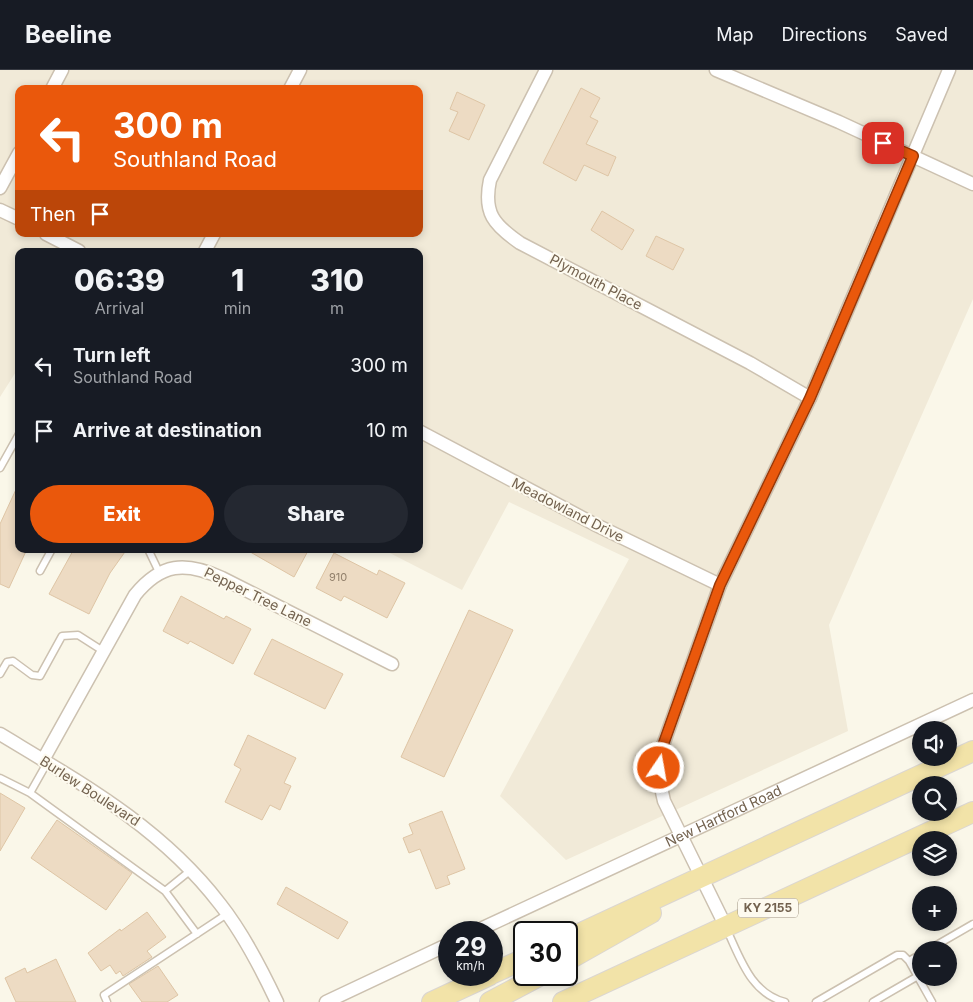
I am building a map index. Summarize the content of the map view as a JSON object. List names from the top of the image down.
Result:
{
  "streets": {
    "main road": ["KY 2155"],
    "street": [
      "Plymouth Place",
      "Meadowland Drive",
      "Pepper Tree Lane",
      "Burlew Boulevard",
      "New Hartford Road"
    ]
  },
  "house_numbers": ["910"],
  "page": {
    "header": "Beeline",
    "nav": ["Map", "Directions", "Saved"],
    "turn": ["300 m", "Southland Road"],
    "then": "Then",
    "eta": [
      "06:39",
      "Arrival",
      "1",
      "min",
      "310",
      "m"
    ],
    "list": [
      {
        "name": "Turn left",
        "note": "Southland Road",
        "value": "300 m"
      },
      {
        "name": "Arrive at destination",
        "value": "10 m"
      }
    ],
    "buttons": ["Exit", "Share"],
    "map_buttons": ["+", "−"],
    "speed": "29 km/h",
    "limit": "30"
  }
}
